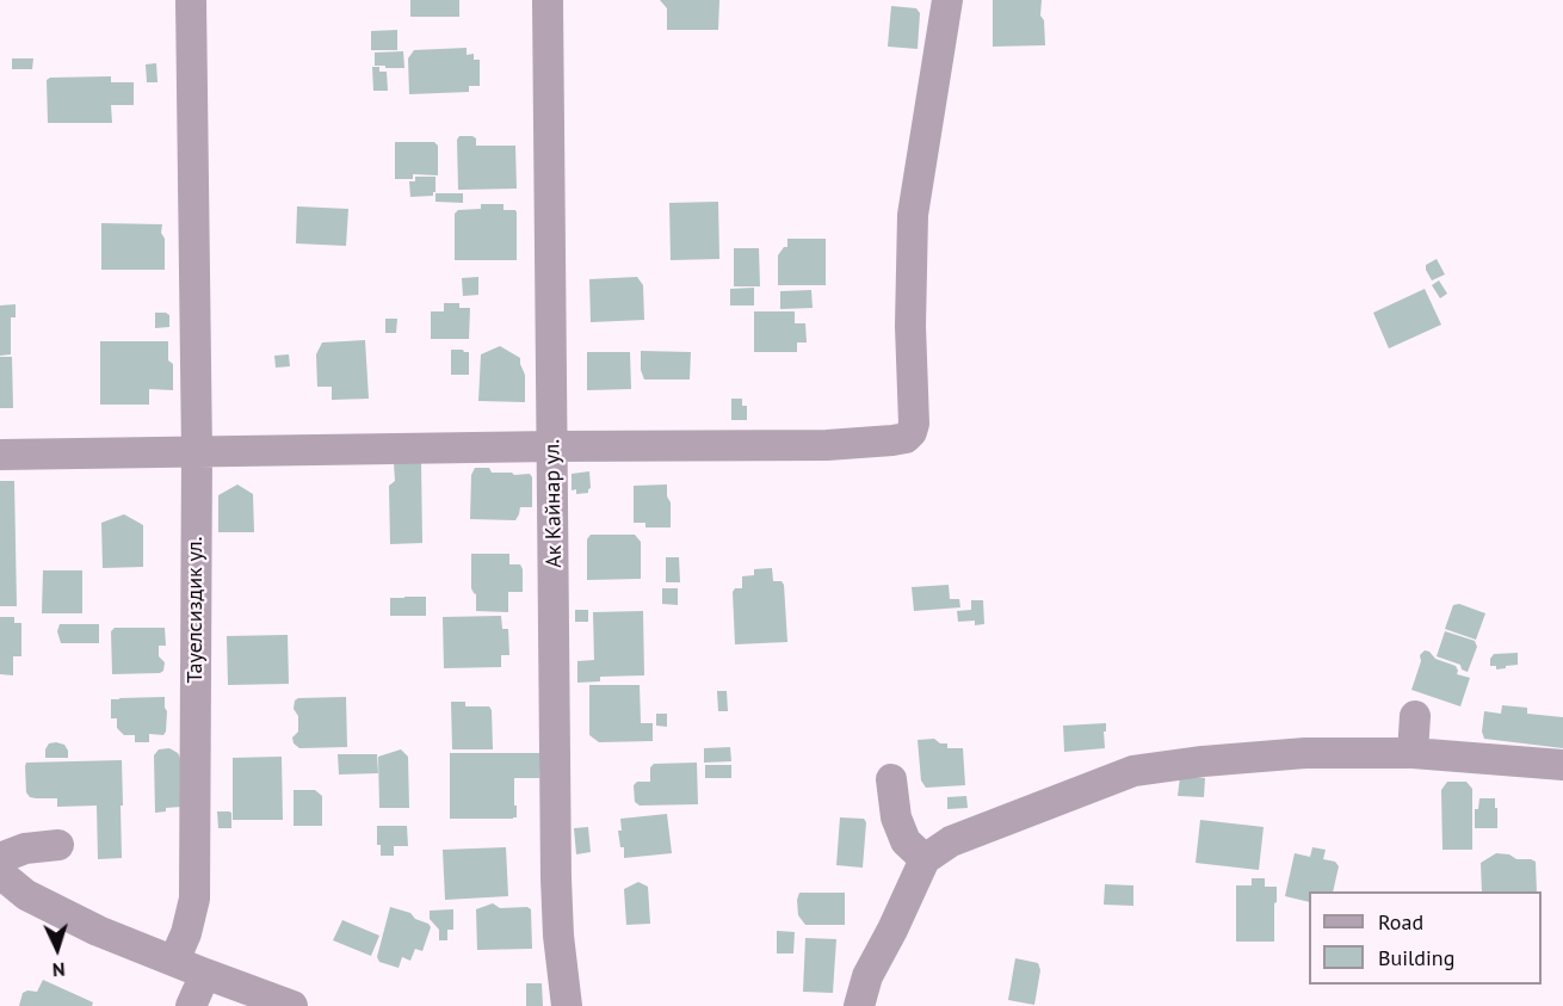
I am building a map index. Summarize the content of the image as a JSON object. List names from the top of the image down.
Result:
{
  "streets": {
    "street": ["Ак Кайнар ул.", "Тауелсиздик ул."]
  },
  "legend": ["Road", "Building"],
  "north": "bottom"
}
